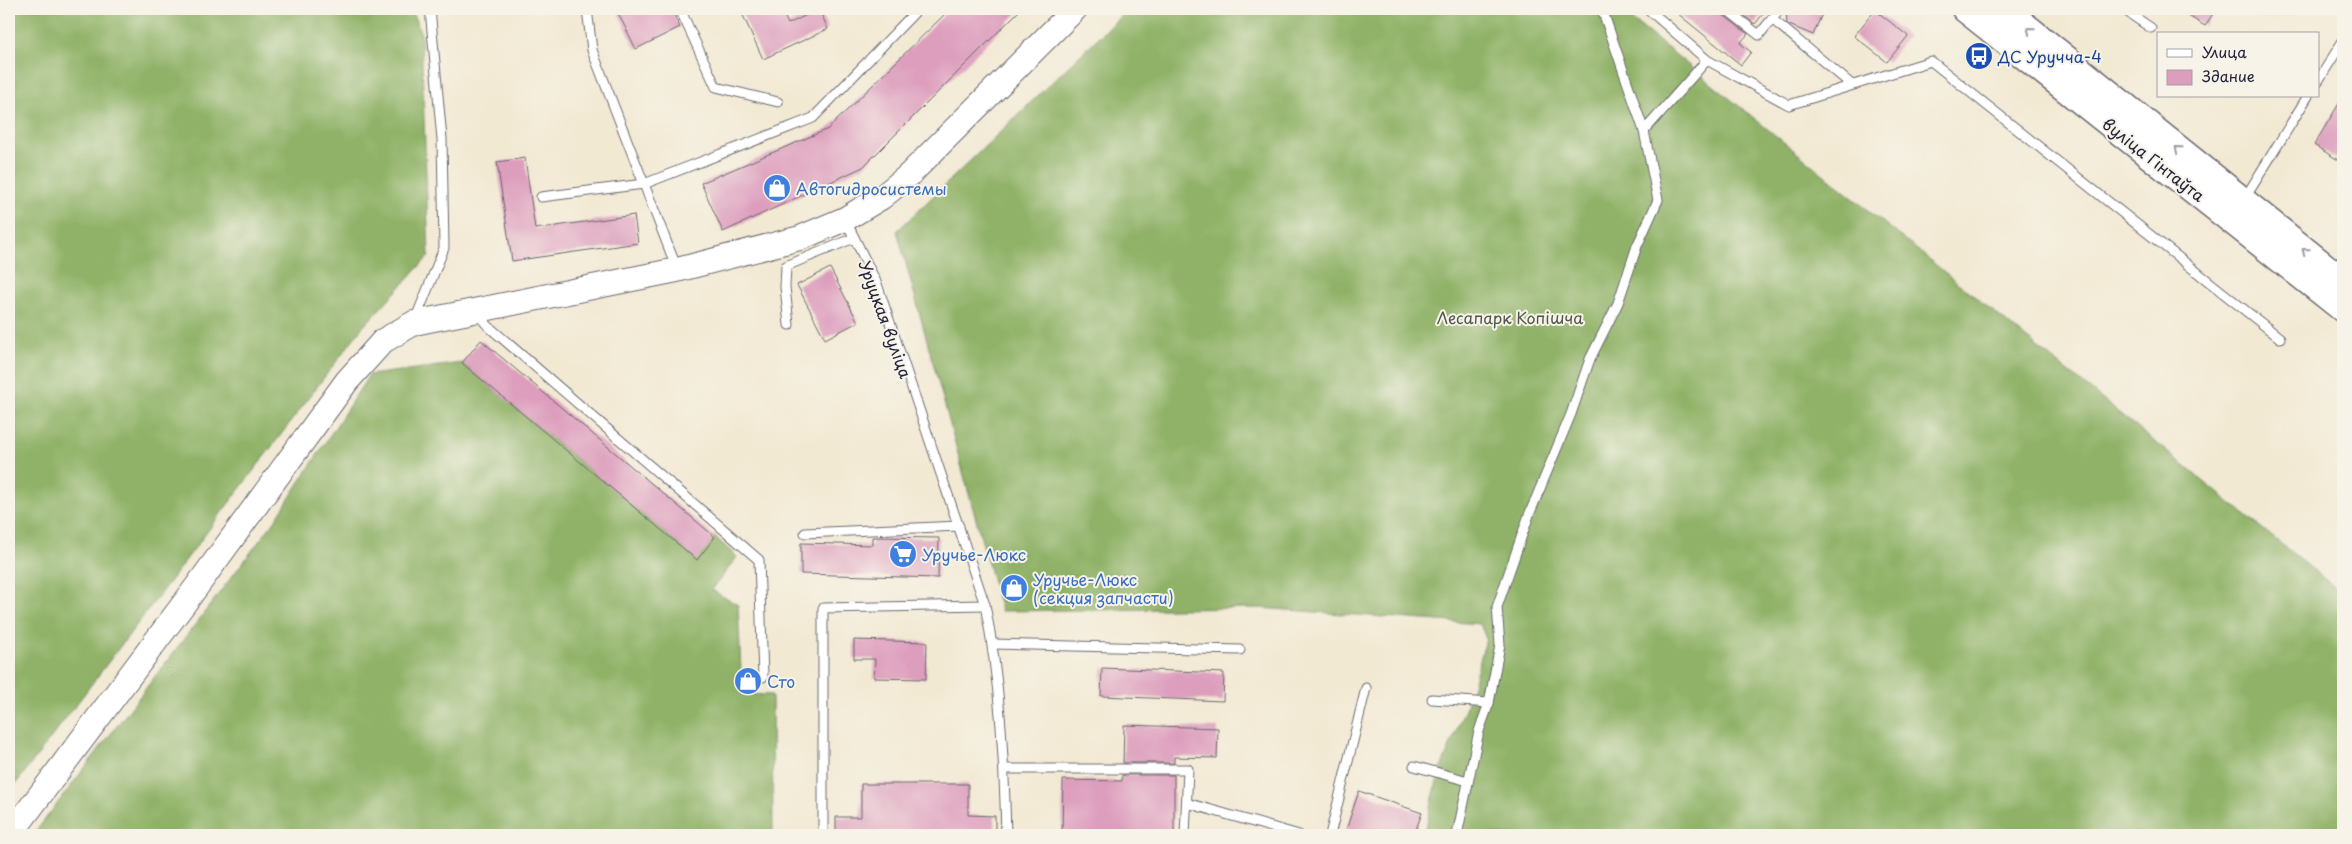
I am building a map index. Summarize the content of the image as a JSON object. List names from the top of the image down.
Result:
{
  "streets": {
    "main road": ["вуліца Гінтаўта"],
    "lane": ["Уруцкая вуліца"]
  },
  "parks": ["Лесапарк Копішча"],
  "places": {
    "bus stop": ["ДС Уручча-4"],
    "shop": ["Автогидросистемы", "Уручье-Люкс (секция запчасти)", "Сто"],
    "supermarket": ["Уручье-Люкс"]
  },
  "legend": ["Улица", "Здание"]
}
